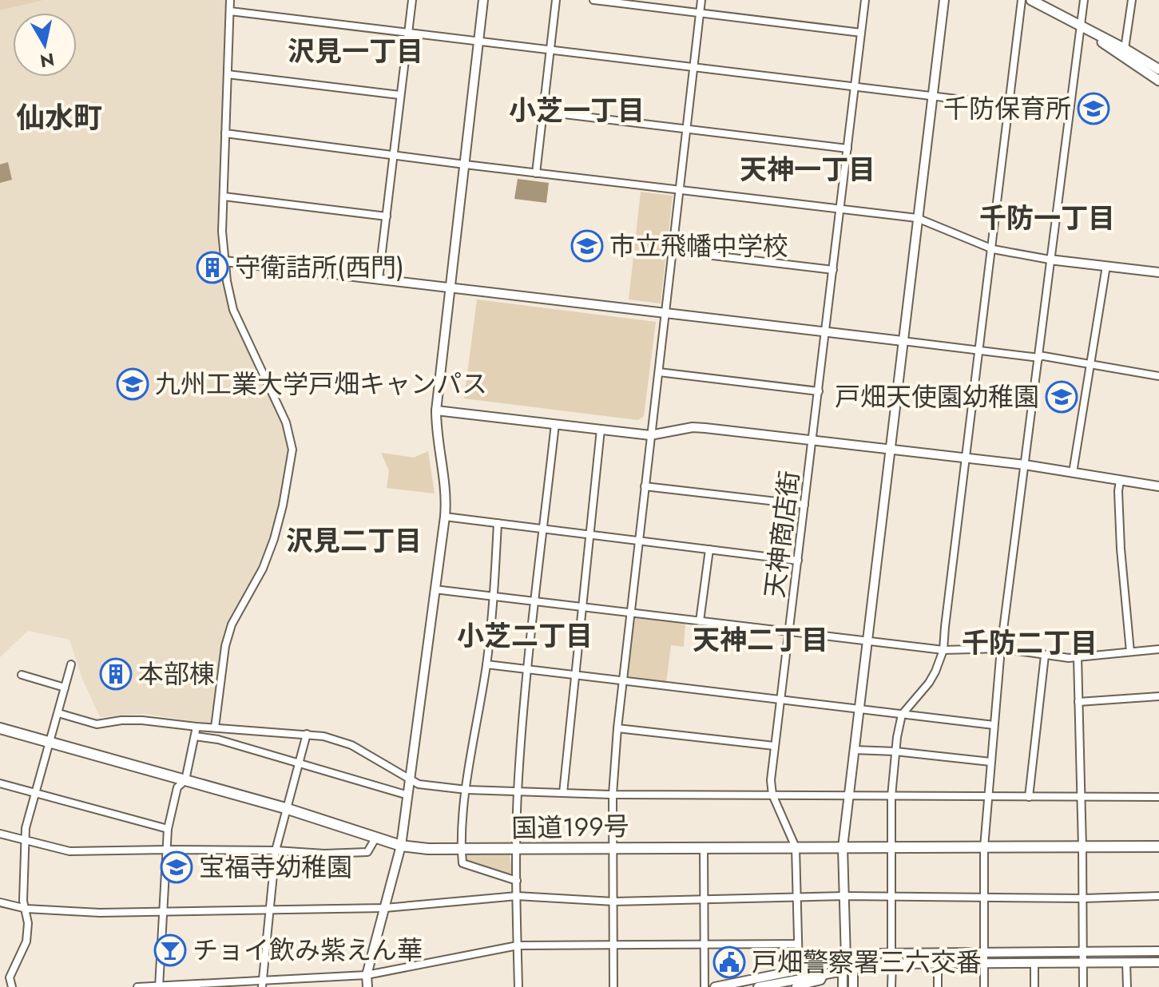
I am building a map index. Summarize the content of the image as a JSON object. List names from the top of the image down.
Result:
{
  "streets": {
    "highway": ["国道199号"],
    "street": ["天神商店街"]
  },
  "districts": [
    "沢見一丁目",
    "小芝一丁目",
    "仙水町",
    "天神一丁目",
    "千防一丁目",
    "沢見二丁目",
    "小芝二丁目",
    "天神二丁目",
    "千防二丁目"
  ],
  "places": {
    "school or university": [
      "千防保育所",
      "市立飛幡中学校",
      "九州工業大学戸畑キャンパス",
      "戸畑天使園幼稚園",
      "宝福寺幼稚園"
    ],
    "building": ["守衛詰所(西門)", "本部棟"],
    "bar": ["チョイ飲み紫えん華"],
    "public building": ["戸畑警察署三六交番"]
  },
  "north": "bottom"
}
